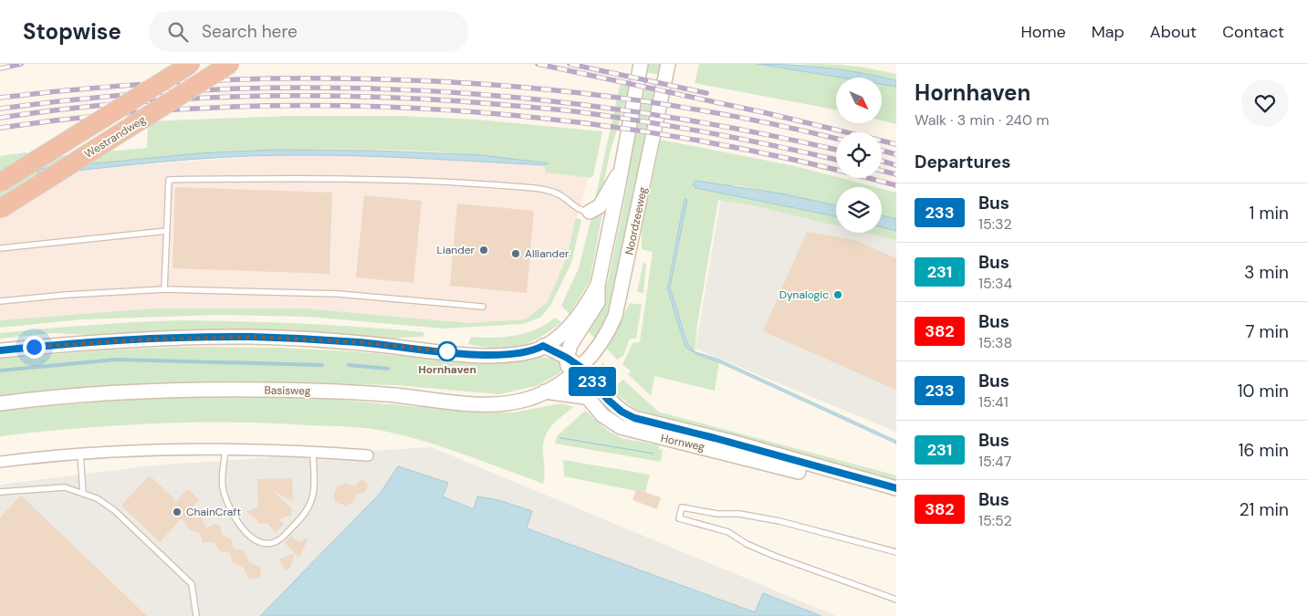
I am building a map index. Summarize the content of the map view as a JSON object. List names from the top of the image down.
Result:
{
  "streets": {
    "highway": ["Westrandweg"],
    "main road": ["Noordzeeweg", "Basisweg", "Hornweg"]
  },
  "crossings": [
    ["Noordzeeweg", "Basisweg"],
    ["Noordzeeweg", "Hornweg"],
    ["Basisweg", "Hornweg"]
  ],
  "places": [
    "Liander",
    "Alliander",
    "Dynalogic",
    "Hornhaven",
    "ChainCraft"
  ],
  "lines": ["bus line 233"],
  "north": "bottom right",
  "page": {
    "header": "Stopwise",
    "search": "Search here",
    "nav": [
      "Home",
      "Map",
      "About",
      "Contact"
    ],
    "on_map": "233",
    "heading": [
      ["Hornhaven", "Walk · 3 min · 240 m"],
      "Departures"
    ],
    "list": [
      {
        "mark": "233",
        "name": "Bus",
        "note": "15:32",
        "value": "1 min"
      },
      {
        "mark": "231",
        "name": "Bus",
        "note": "15:34",
        "value": "3 min"
      },
      {
        "mark": "382",
        "name": "Bus",
        "note": "15:38",
        "value": "7 min"
      },
      {
        "mark": "233",
        "name": "Bus",
        "note": "15:41",
        "value": "10 min"
      },
      {
        "mark": "231",
        "name": "Bus",
        "note": "15:47",
        "value": "16 min"
      },
      {
        "mark": "382",
        "name": "Bus",
        "note": "15:52",
        "value": "21 min"
      }
    ]
  }
}
